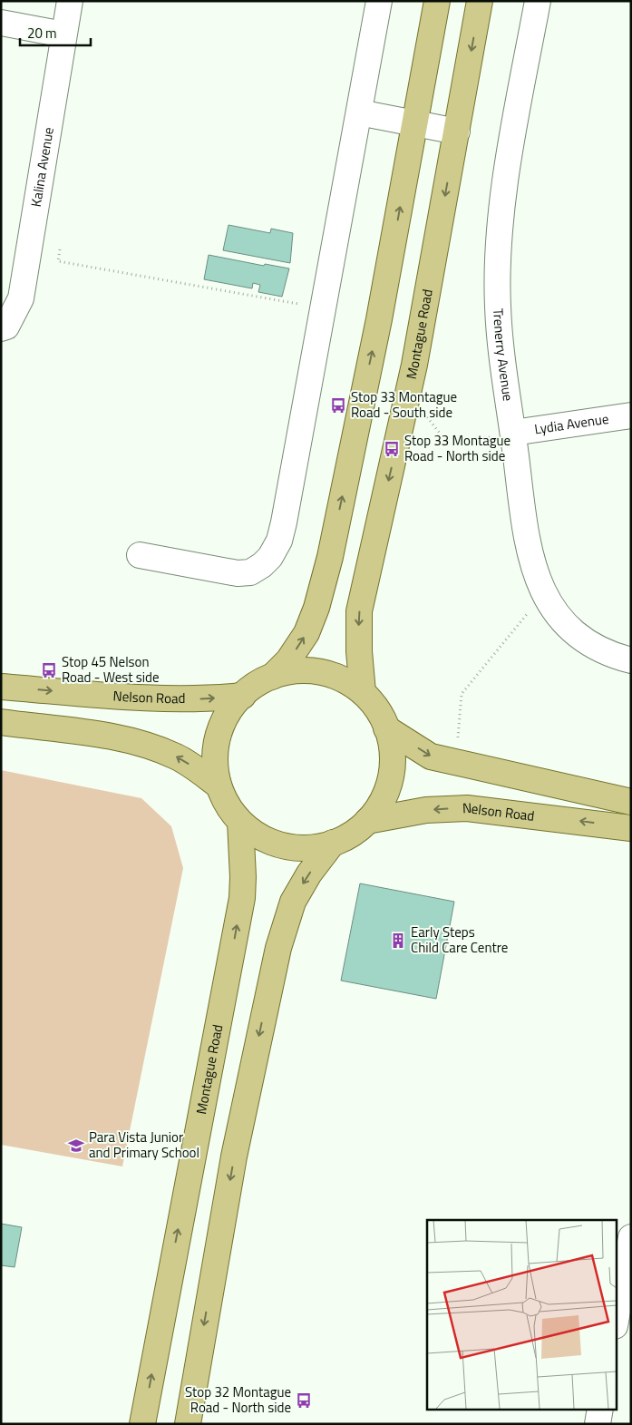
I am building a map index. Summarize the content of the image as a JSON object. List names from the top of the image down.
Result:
{
  "streets": {
    "main road": ["Montague Road", "Nelson Road"],
    "street": ["Kalina Avenue", "Trenerry Avenue", "Lydia Avenue"]
  },
  "crossings": [
    ["Trenerry Avenue", "Lydia Avenue"]
  ],
  "places": {
    "bus stop": [
      "Stop 33 Montague Road - South side",
      "Stop 33 Montague Road - North side",
      "Stop 45 Nelson Road - West side",
      "Stop 32 Montague Road - North side"
    ],
    "building": ["Early Steps Child Care Centre"],
    "school or university": ["Para Vista Junior and Primary School"]
  },
  "scale_bar": "20 m"
}
